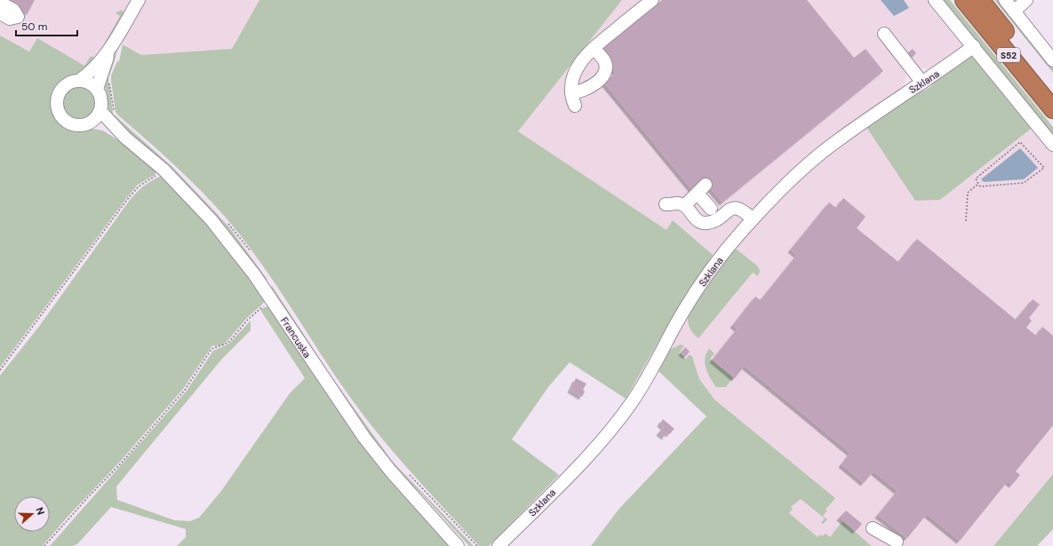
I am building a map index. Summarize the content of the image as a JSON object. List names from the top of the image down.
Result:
{
  "streets": {
    "highway": ["S52"],
    "street": ["Szklana", "Francuska"]
  },
  "scale_bar": "50 m",
  "north": "right"
}
